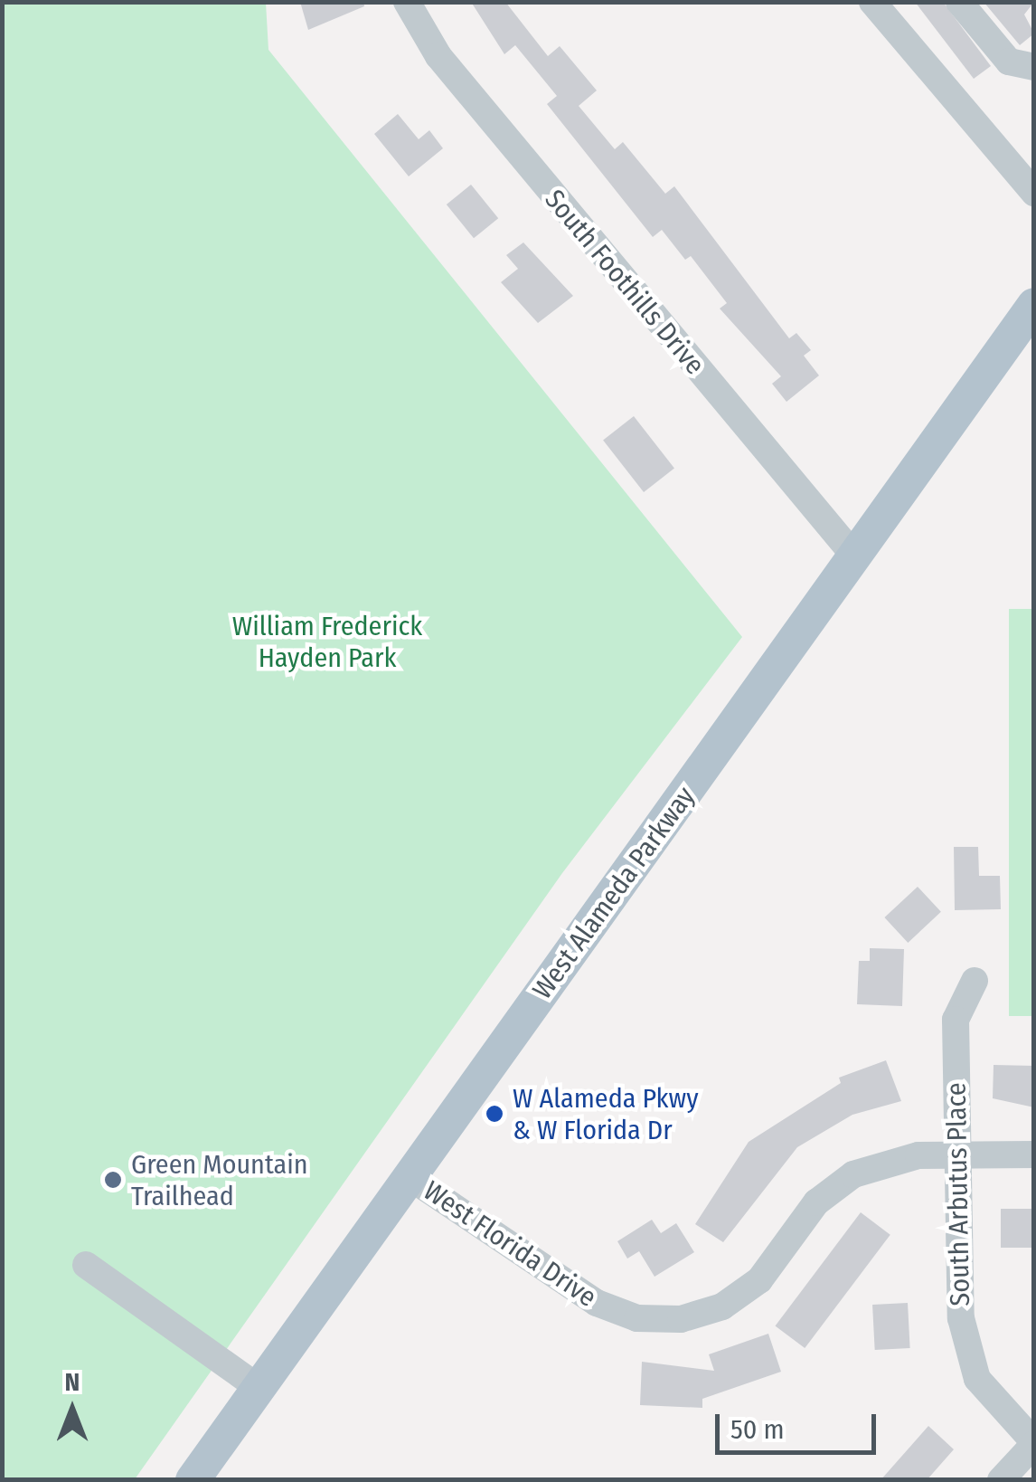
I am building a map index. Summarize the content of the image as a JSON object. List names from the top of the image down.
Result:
{
  "streets": {
    "main road": ["West Alameda Parkway"],
    "street": ["South Foothills Drive", "South Arbutus Place", "West Florida Drive"]
  },
  "crossings": [
    ["South Foothills Drive", "West Alameda Parkway"],
    ["West Alameda Parkway", "West Florida Drive"],
    ["South Arbutus Place", "West Florida Drive"]
  ],
  "parks": ["William Frederick Hayden Park"],
  "places": ["W Alameda Pkwy & W Florida Dr", "Green Mountain Trailhead"],
  "scale_bar": "50 m",
  "north": "top"
}
